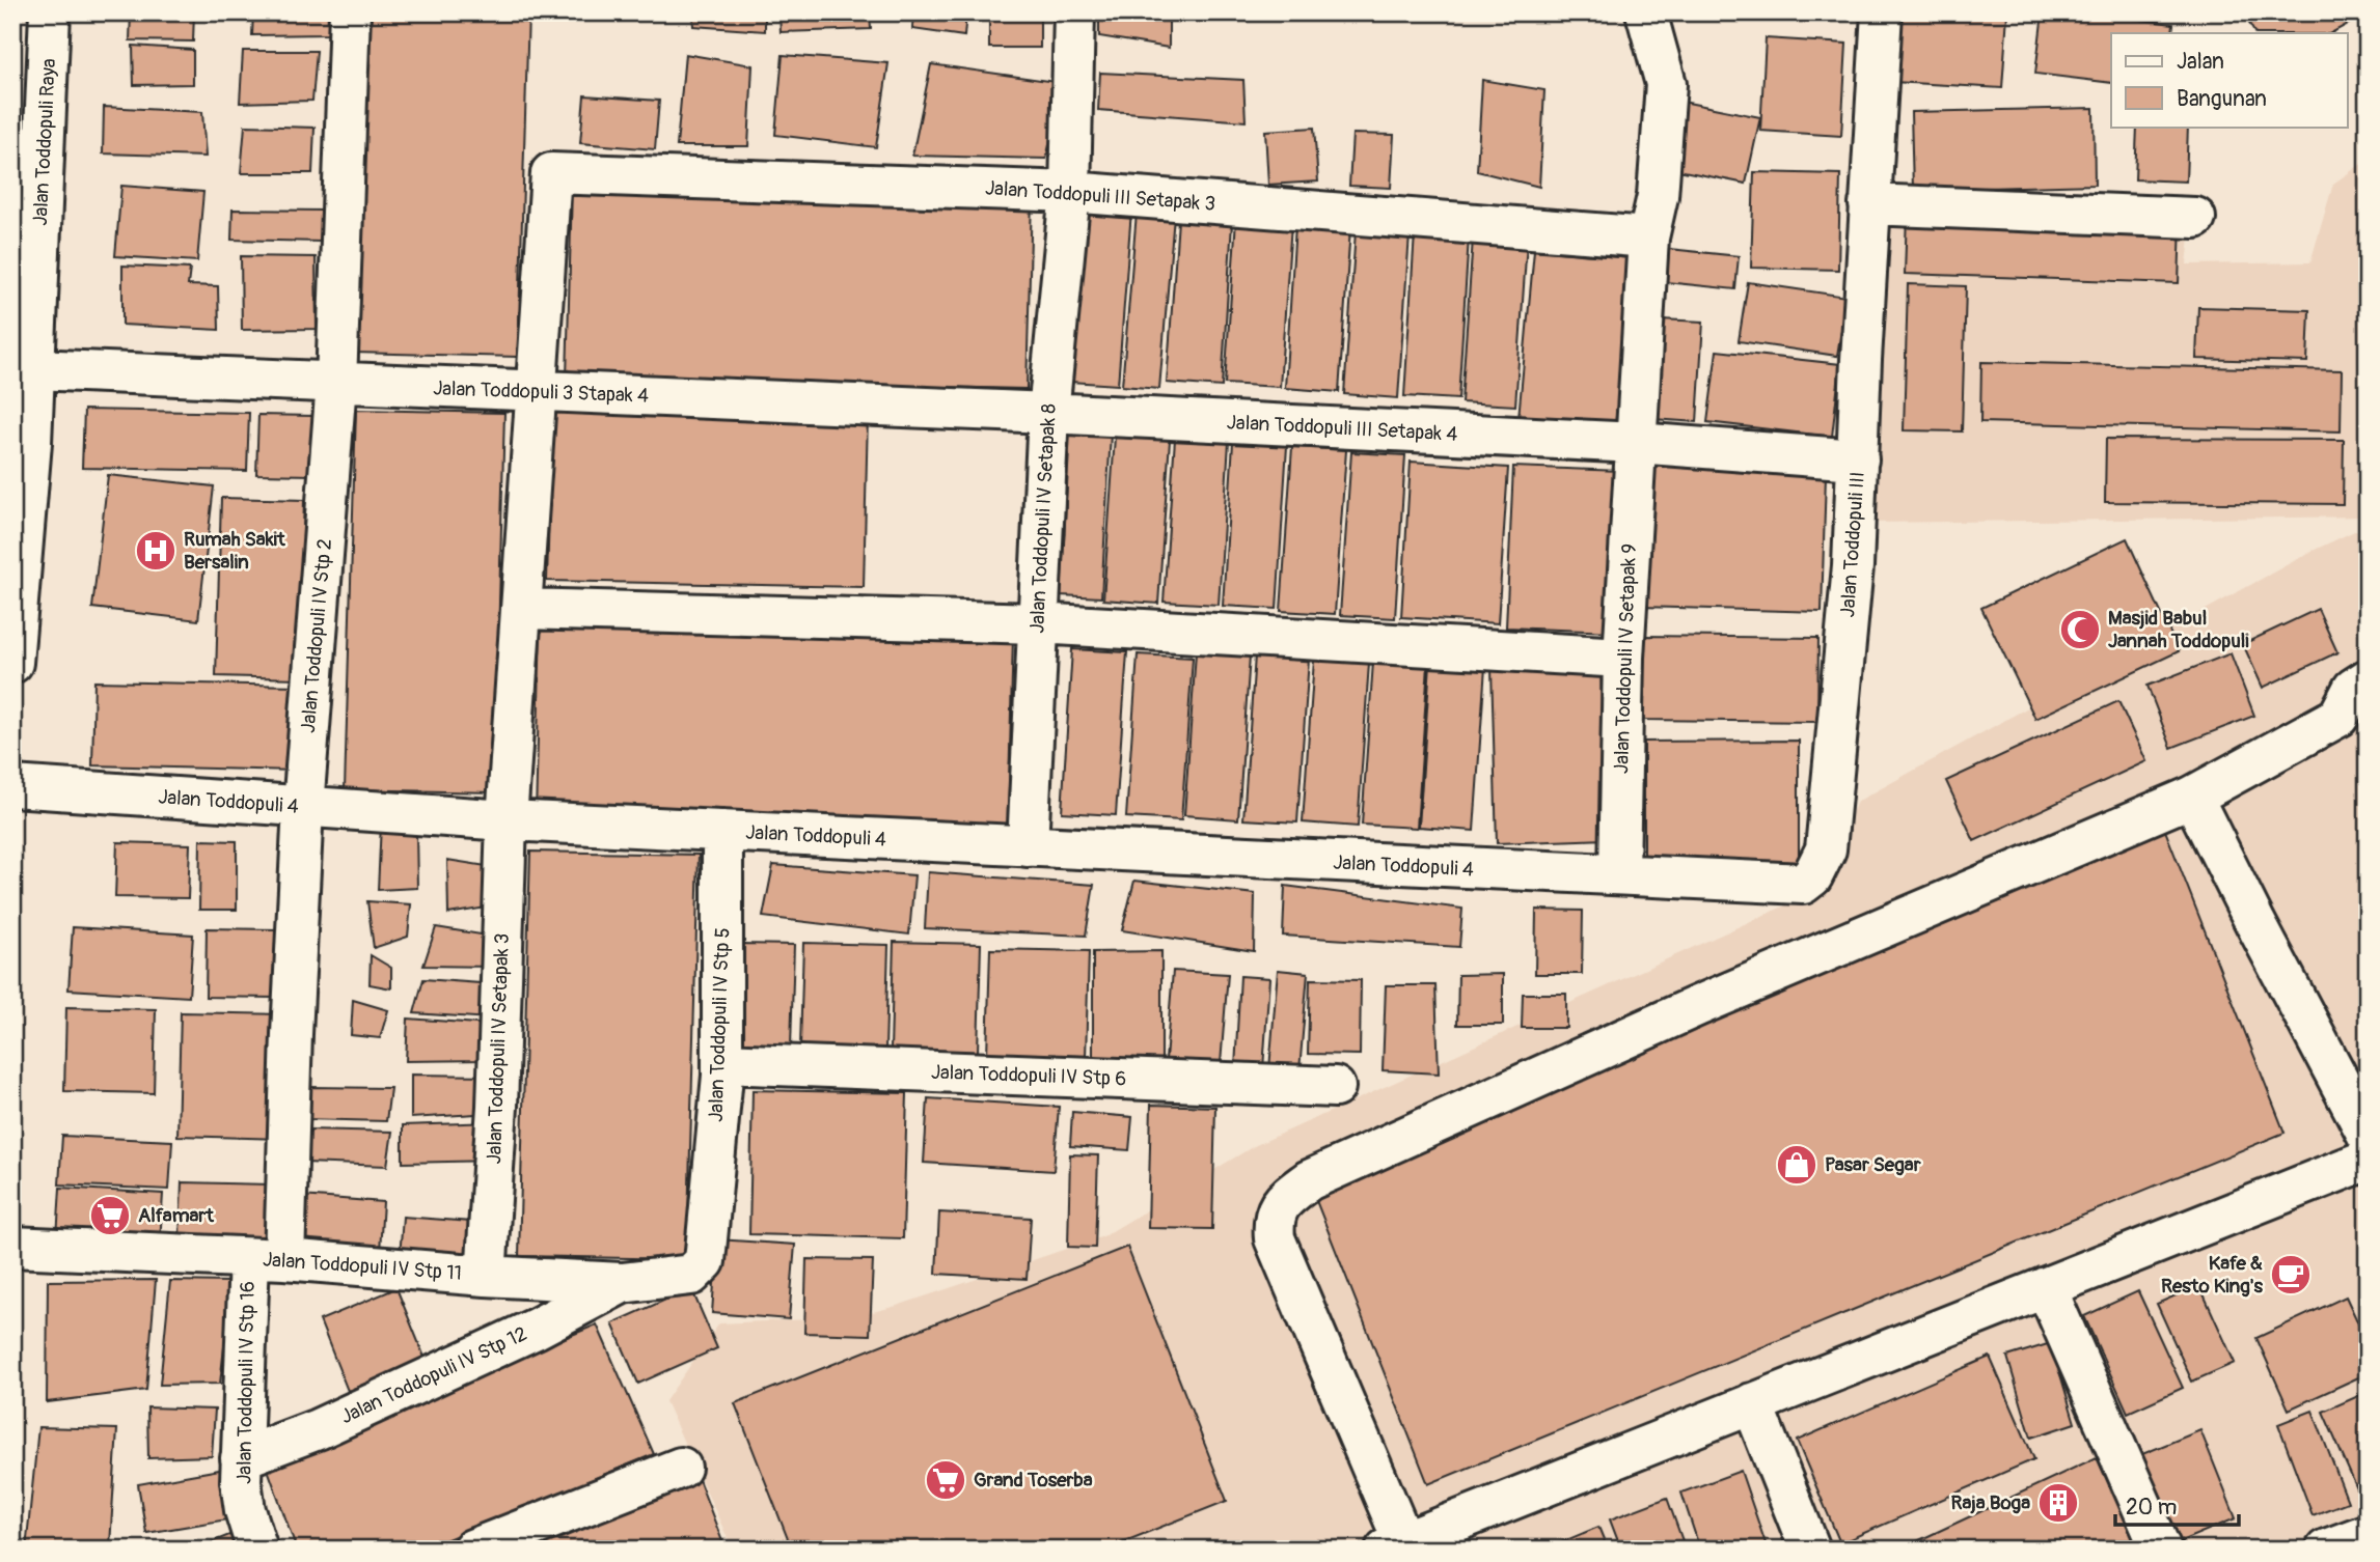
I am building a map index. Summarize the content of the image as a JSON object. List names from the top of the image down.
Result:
{
  "streets": {
    "street": [
      "Jalan Toddopuli Raya",
      "Jalan Toddopuli III Setapak 3",
      "Jalan Toddopuli 3 Stapak 4",
      "Jalan Toddopuli III Setapak 4",
      "Jalan Toddopuli IV Setapak 8",
      "Jalan Toddopuli III",
      "Jalan Toddopuli IV Stp 2",
      "Jalan Toddopuli IV Setapak 9",
      "Jalan Toddopuli 4",
      "Jalan Toddopuli IV Stp 5",
      "Jalan Toddopuli IV Setapak 3",
      "Jalan Toddopuli IV Stp 6",
      "Jalan Toddopuli IV Stp 11",
      "Jalan Toddopuli IV Stp 12",
      "Jalan Toddopuli IV Stp 16"
    ]
  },
  "crossings": [
    ["Jalan Toddopuli Raya", "Jalan Toddopuli 3 Stapak 4"],
    ["Jalan Toddopuli III Setapak 3", "Jalan Toddopuli IV Setapak 8"],
    ["Jalan Toddopuli III Setapak 3", "Jalan Toddopuli IV Setapak 9"],
    ["Jalan Toddopuli III Setapak 3", "Jalan Toddopuli IV Setapak 3"],
    ["Jalan Toddopuli 3 Stapak 4", "Jalan Toddopuli III Setapak 4"],
    ["Jalan Toddopuli 3 Stapak 4", "Jalan Toddopuli IV Setapak 8"],
    ["Jalan Toddopuli 3 Stapak 4", "Jalan Toddopuli IV Stp 2"],
    ["Jalan Toddopuli 3 Stapak 4", "Jalan Toddopuli IV Setapak 3"],
    ["Jalan Toddopuli III Setapak 4", "Jalan Toddopuli IV Setapak 8"],
    ["Jalan Toddopuli III Setapak 4", "Jalan Toddopuli III"],
    ["Jalan Toddopuli III Setapak 4", "Jalan Toddopuli IV Setapak 9"],
    ["Jalan Toddopuli IV Setapak 8", "Jalan Toddopuli 4"],
    ["Jalan Toddopuli III", "Jalan Toddopuli IV Setapak 9"],
    ["Jalan Toddopuli III", "Jalan Toddopuli 4"],
    ["Jalan Toddopuli IV Stp 2", "Jalan Toddopuli 4"],
    ["Jalan Toddopuli IV Stp 2", "Jalan Toddopuli IV Stp 11"],
    ["Jalan Toddopuli IV Stp 2", "Jalan Toddopuli IV Stp 16"],
    ["Jalan Toddopuli IV Setapak 9", "Jalan Toddopuli 4"],
    ["Jalan Toddopuli 4", "Jalan Toddopuli IV Stp 5"],
    ["Jalan Toddopuli 4", "Jalan Toddopuli IV Setapak 3"],
    ["Jalan Toddopuli IV Stp 5", "Jalan Toddopuli IV Stp 6"],
    ["Jalan Toddopuli IV Stp 5", "Jalan Toddopuli IV Stp 11"],
    ["Jalan Toddopuli IV Setapak 3", "Jalan Toddopuli IV Stp 11"],
    ["Jalan Toddopuli IV Stp 11", "Jalan Toddopuli IV Stp 12"],
    ["Jalan Toddopuli IV Stp 11", "Jalan Toddopuli IV Stp 16"],
    ["Jalan Toddopuli IV Stp 12", "Jalan Toddopuli IV Stp 16"]
  ],
  "places": {
    "hospital": ["Rumah Sakit Bersalin"],
    "mosque": ["Masjid Babul Jannah Toddopuli"],
    "shop": ["Pasar Segar"],
    "supermarket": ["Alfamart", "Grand Toserba"],
    "cafe": ["Kafe & Resto King's"],
    "building": ["Raja Boga"]
  },
  "legend": ["Jalan", "Bangunan"],
  "scale_bar": "20 m"
}
